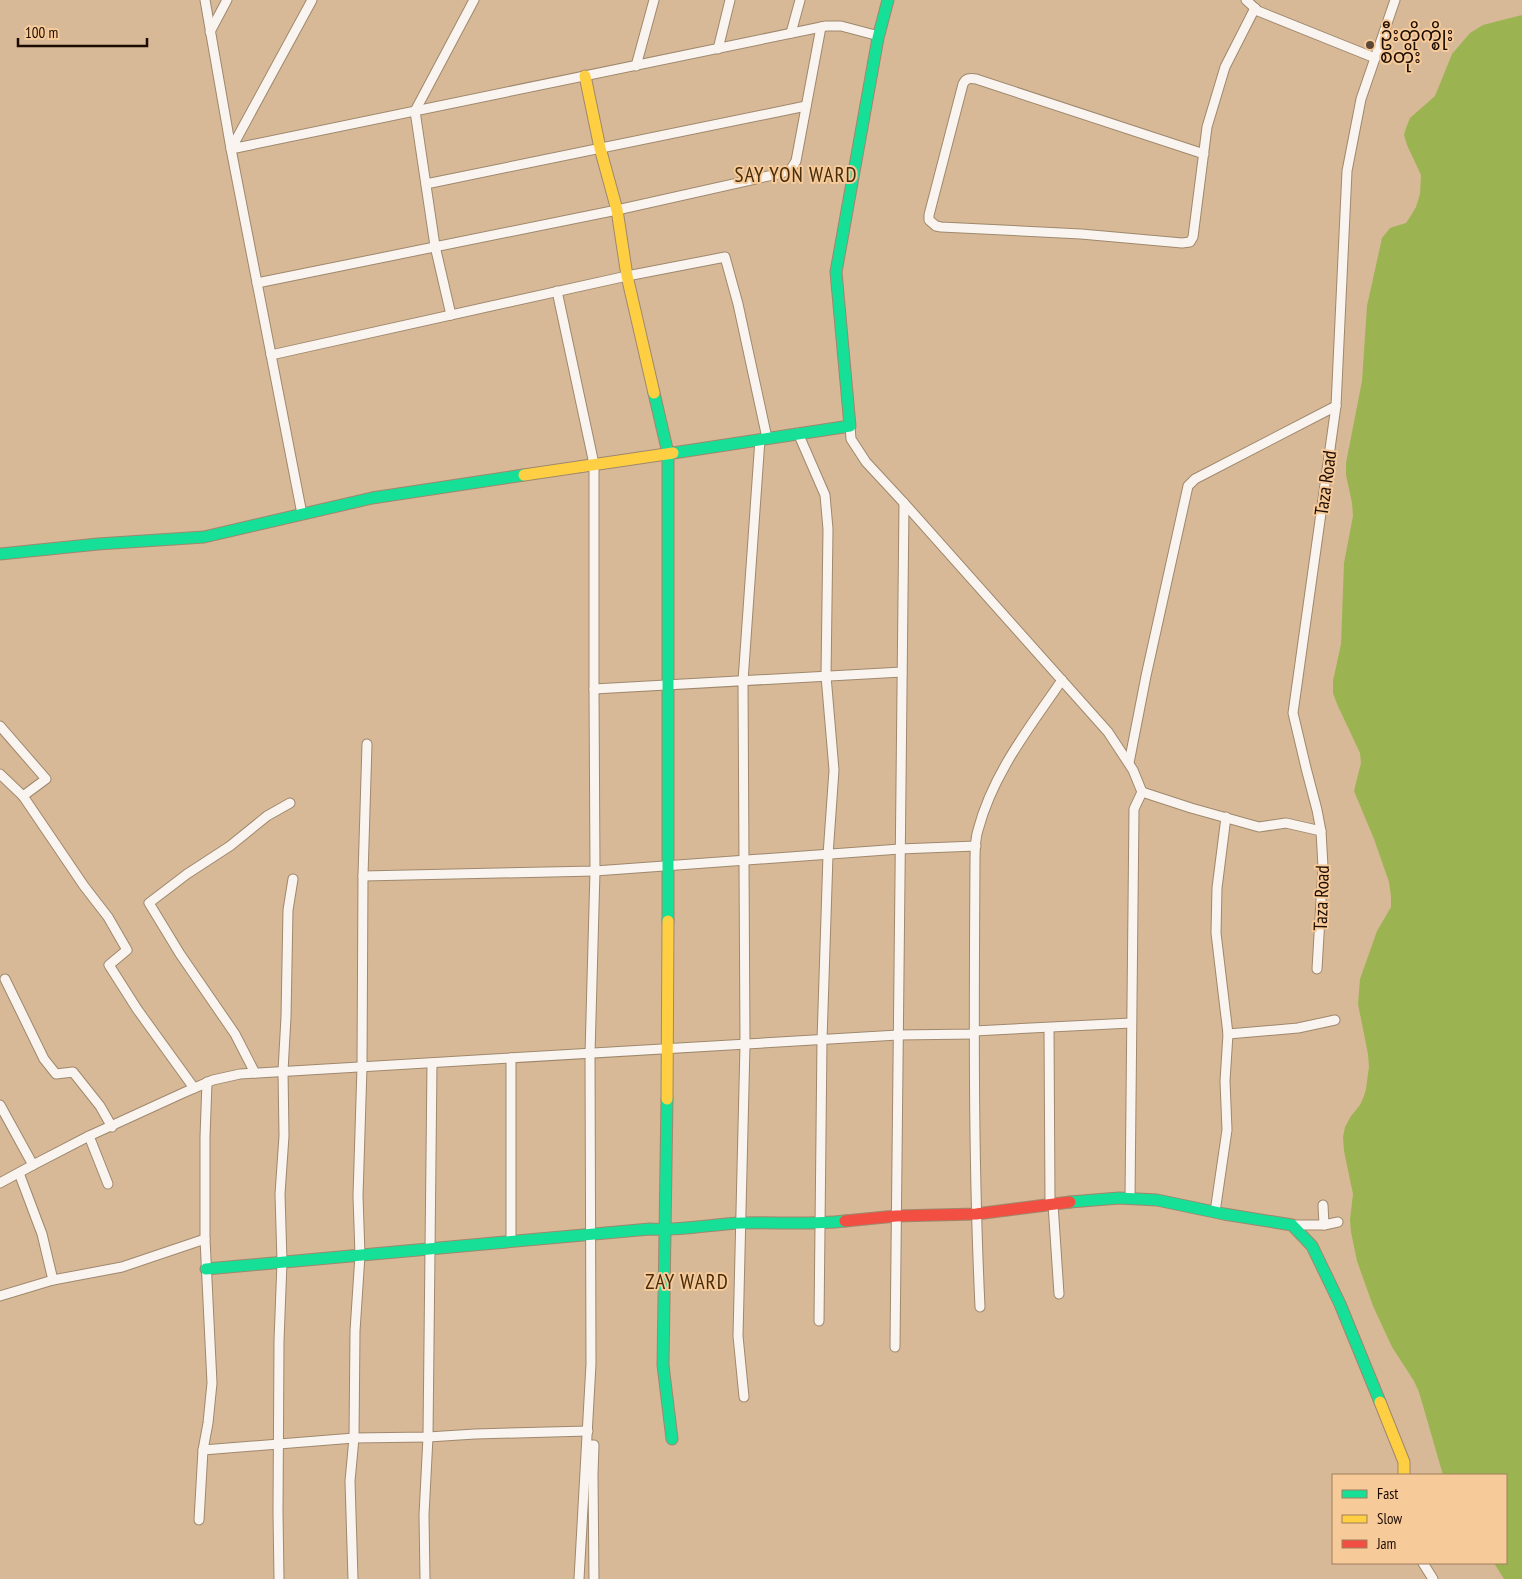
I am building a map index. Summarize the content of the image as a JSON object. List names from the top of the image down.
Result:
{
  "streets": {
    "street": ["Taza Road"]
  },
  "districts": ["SAY YON WARD", "ZAY WARD"],
  "places": ["ဦးတိုက္စိုး စတိုး"],
  "legend": ["Fast", "Slow", "Jam"],
  "scale_bar": "100 m"
}
